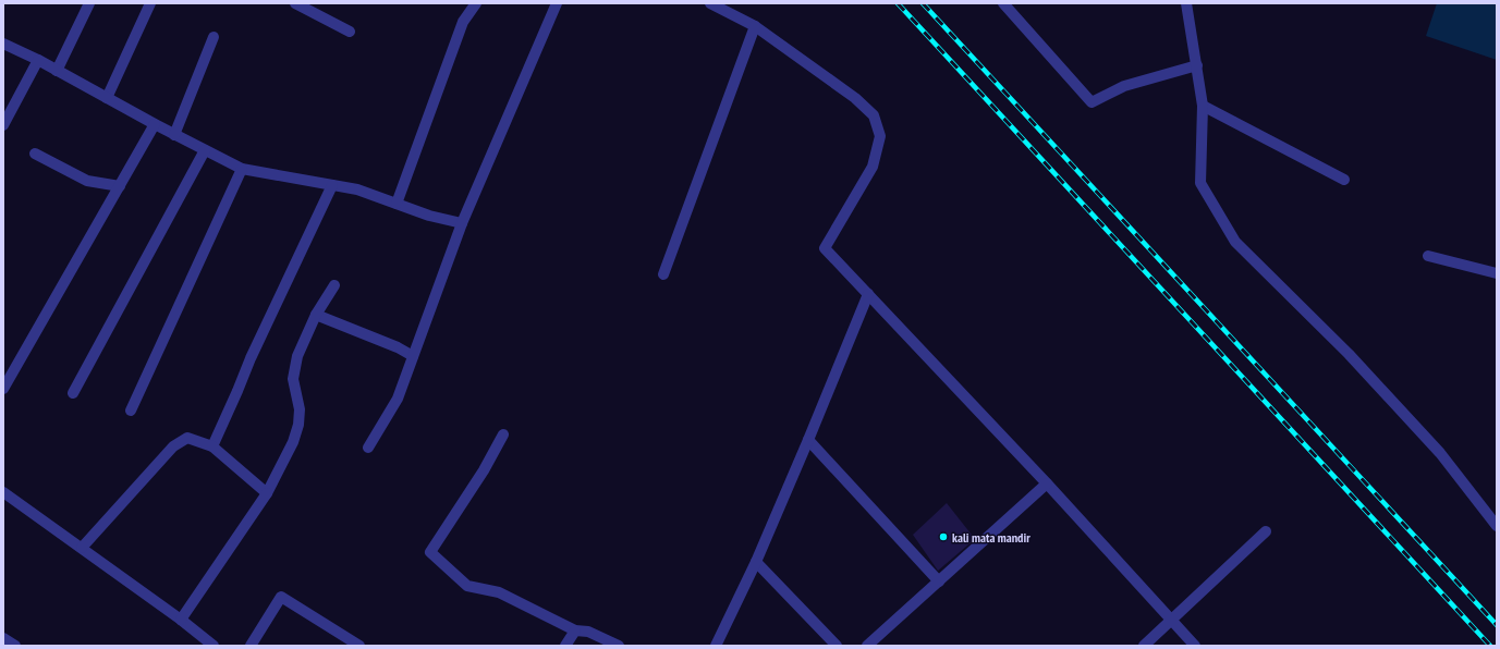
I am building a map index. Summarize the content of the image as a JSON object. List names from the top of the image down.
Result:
{
  "places": ["kali mata mandir"]
}
